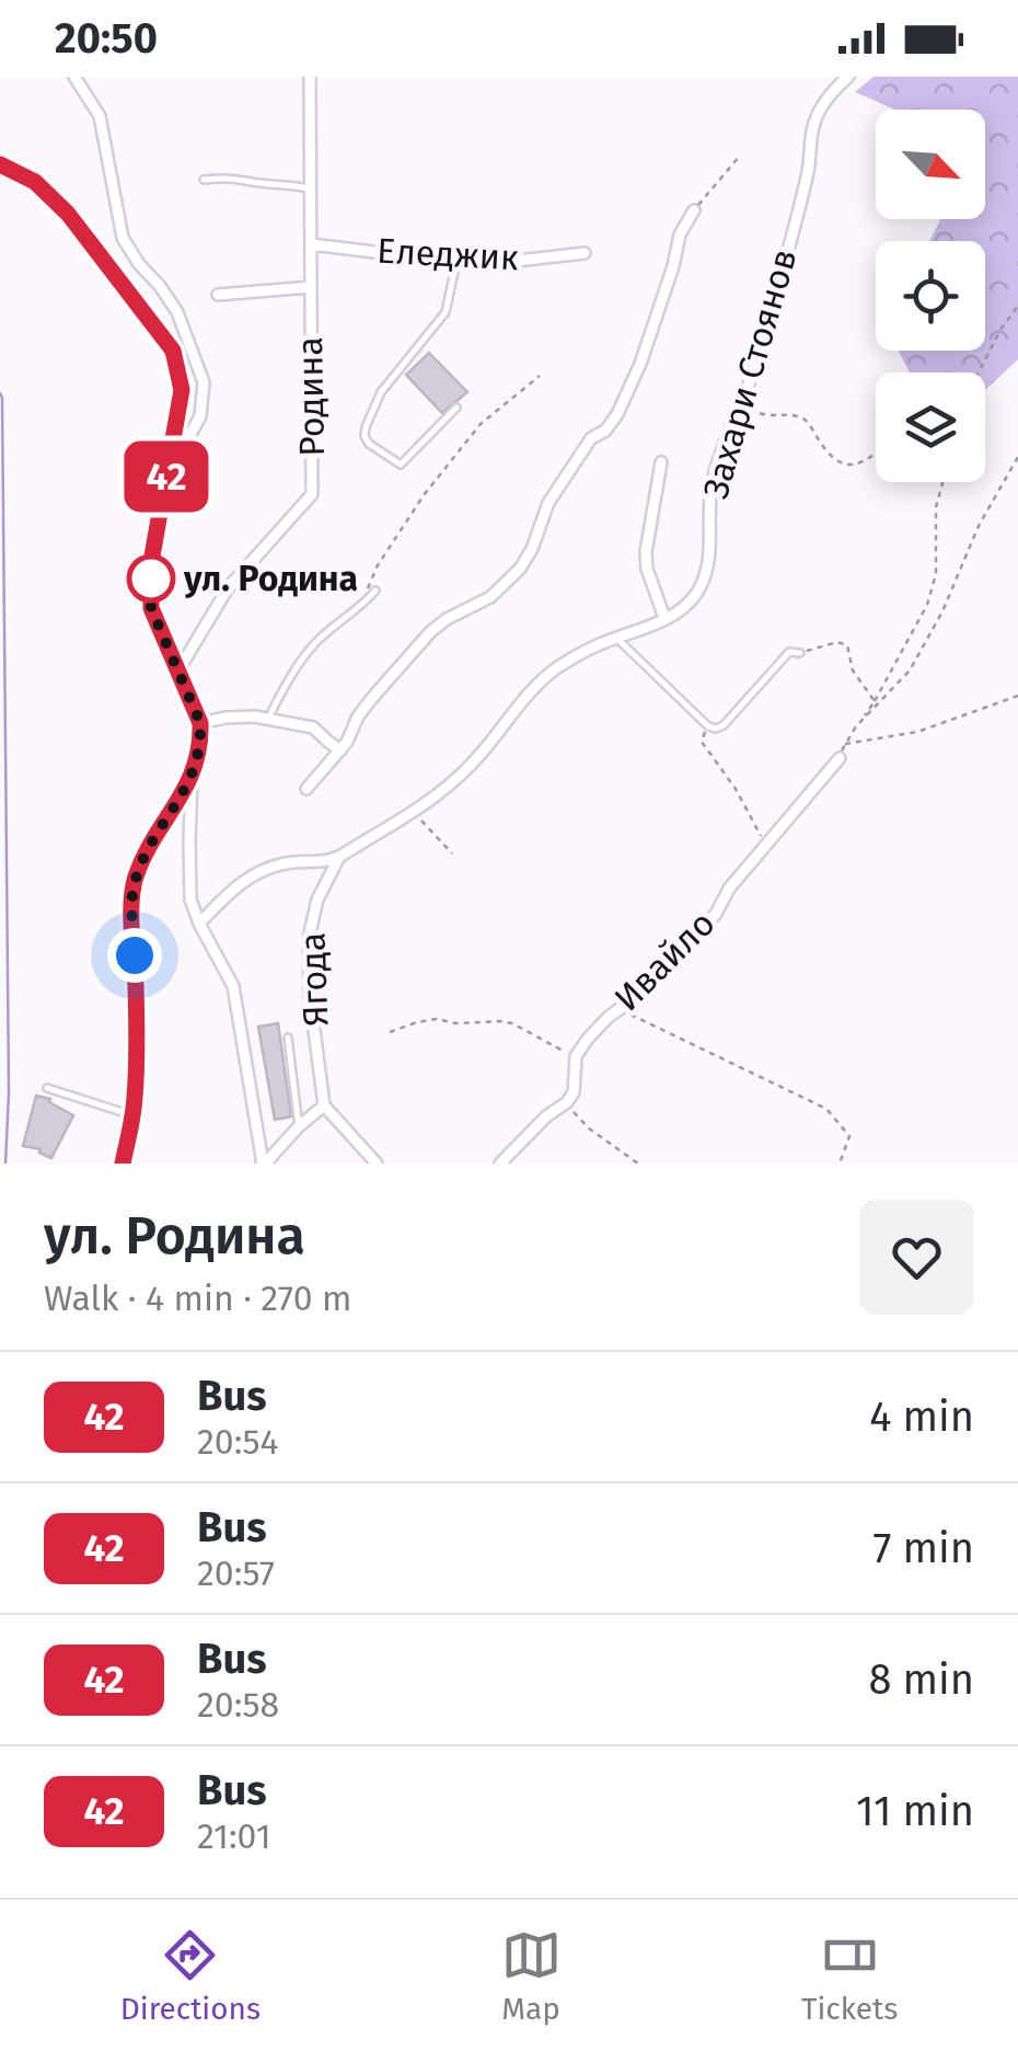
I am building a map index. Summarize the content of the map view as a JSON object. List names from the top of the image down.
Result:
{
  "streets": {
    "street": [
      "Еледжик",
      "Захари Стоянов",
      "Родина",
      "Ивайло",
      "Ягода"
    ]
  },
  "crossings": [
    ["Еледжик", "Родина"],
    ["Захари Стоянов", "Ягода"]
  ],
  "places": ["ул. Родина"],
  "lines": ["bus line 42"],
  "north": "bottom right",
  "page": {
    "status": "20:50",
    "on_map": "42",
    "heading": ["ул. Родина", "Walk · 4 min · 270 m"],
    "list": [
      {
        "mark": "42",
        "name": "Bus",
        "note": "20:54",
        "value": "4 min"
      },
      {
        "mark": "42",
        "name": "Bus",
        "note": "20:57",
        "value": "7 min"
      },
      {
        "mark": "42",
        "name": "Bus",
        "note": "20:58",
        "value": "8 min"
      },
      {
        "mark": "42",
        "name": "Bus",
        "note": "21:01",
        "value": "11 min"
      }
    ],
    "tabs": ["Directions", "Map", "Tickets"]
  }
}
